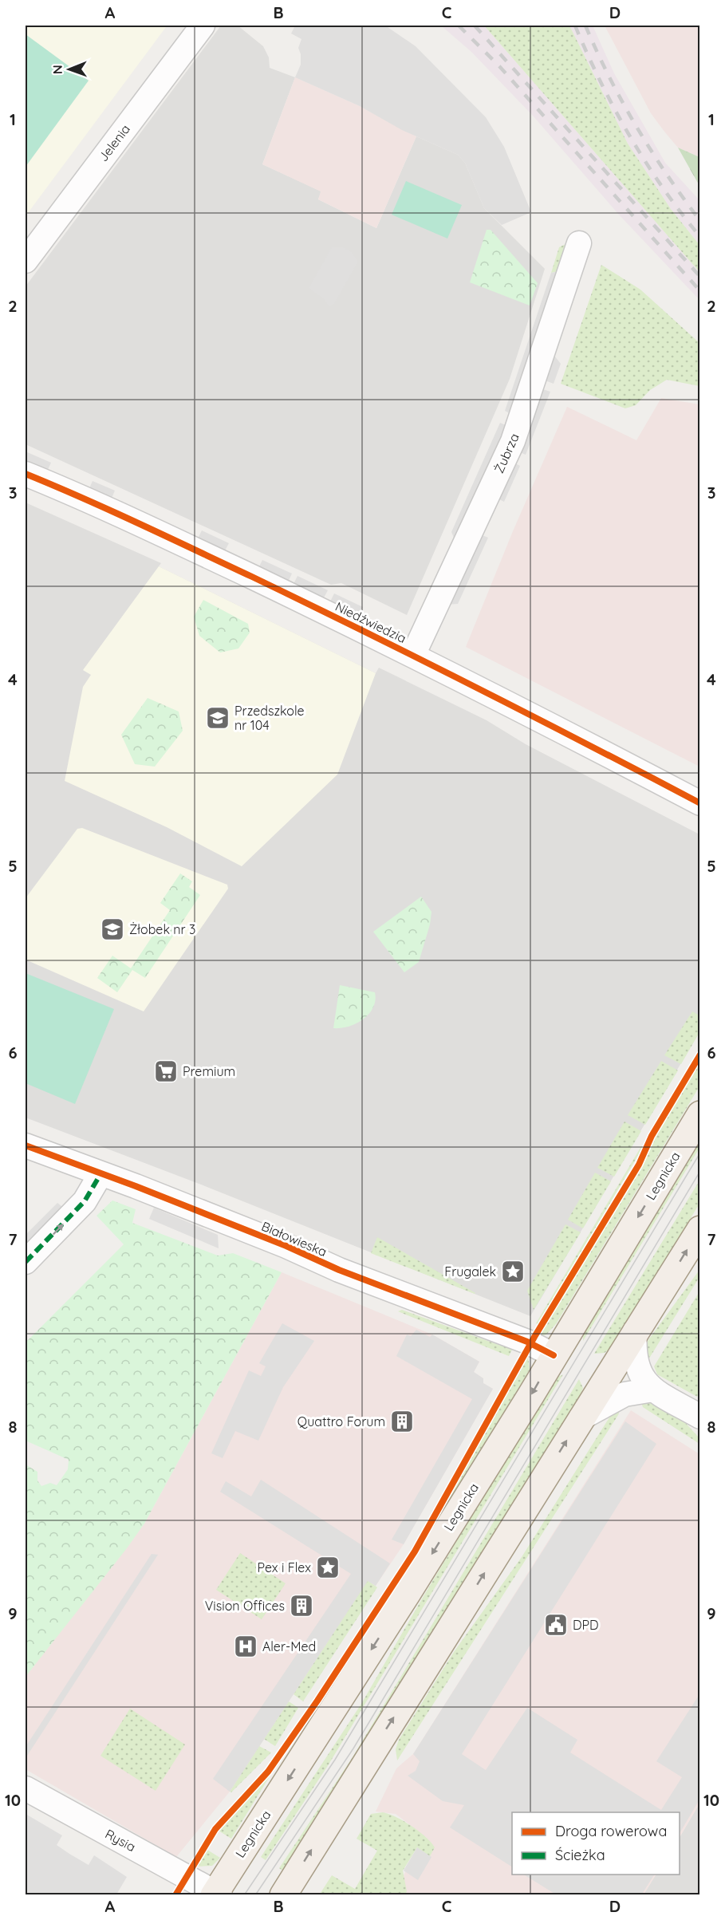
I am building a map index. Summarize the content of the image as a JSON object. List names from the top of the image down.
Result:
{
  "streets": {
    "main road": ["Legnicka"],
    "street": [
      "Jelenia",
      "Żubrza",
      "Niedźwiedzia",
      "Białowieska",
      "Rysia"
    ]
  },
  "crossings": [
    ["Żubrza", "Niedźwiedzia"],
    ["Legnicka", "Białowieska"],
    ["Legnicka", "Rysia"]
  ],
  "places": {
    "school or university": ["Przedszkole nr 104", "Żłobek nr 3"],
    "supermarket": ["Premium"],
    "place": ["Frugalek", "Pex i Flex"],
    "building": ["Quattro Forum", "Vision Offices"],
    "public building": ["DPD"],
    "hospital": ["Aler-Med"]
  },
  "legend": ["Droga rowerowa", "Ścieżka"],
  "north": "left",
  "grid": {
    "columns": [
      "A",
      "B",
      "C",
      "D"
    ],
    "rows": [
      "1",
      "2",
      "3",
      "4",
      "5",
      "6",
      "7",
      "8",
      "9",
      "10"
    ]
  }
}
